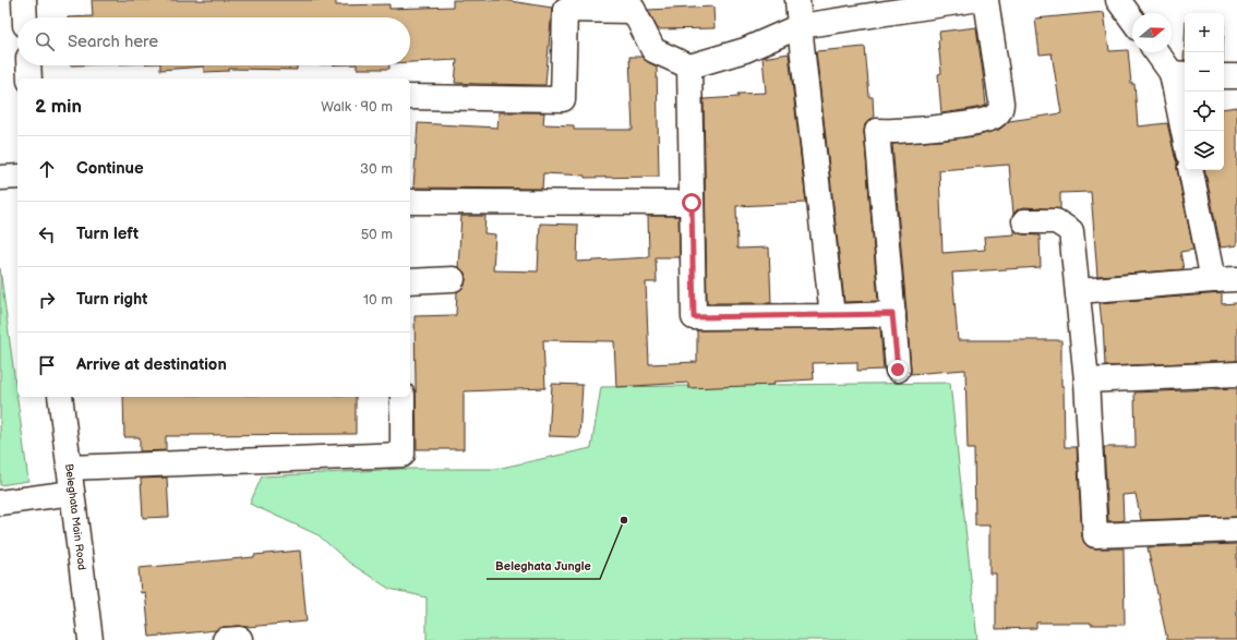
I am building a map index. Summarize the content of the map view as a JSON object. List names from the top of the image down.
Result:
{
  "streets": {
    "street": ["Beleghata Main Road"]
  },
  "places": ["Beleghata Jungle"],
  "north": "right",
  "page": {
    "map_buttons": ["+", "−"],
    "search": "Search here",
    "heading": ["2 min", "Walk · 90 m"],
    "list": [
      ["Continue", "30 m"],
      ["Turn left", "50 m"],
      ["Turn right", "10 m"],
      "Arrive at destination"
    ]
  }
}
